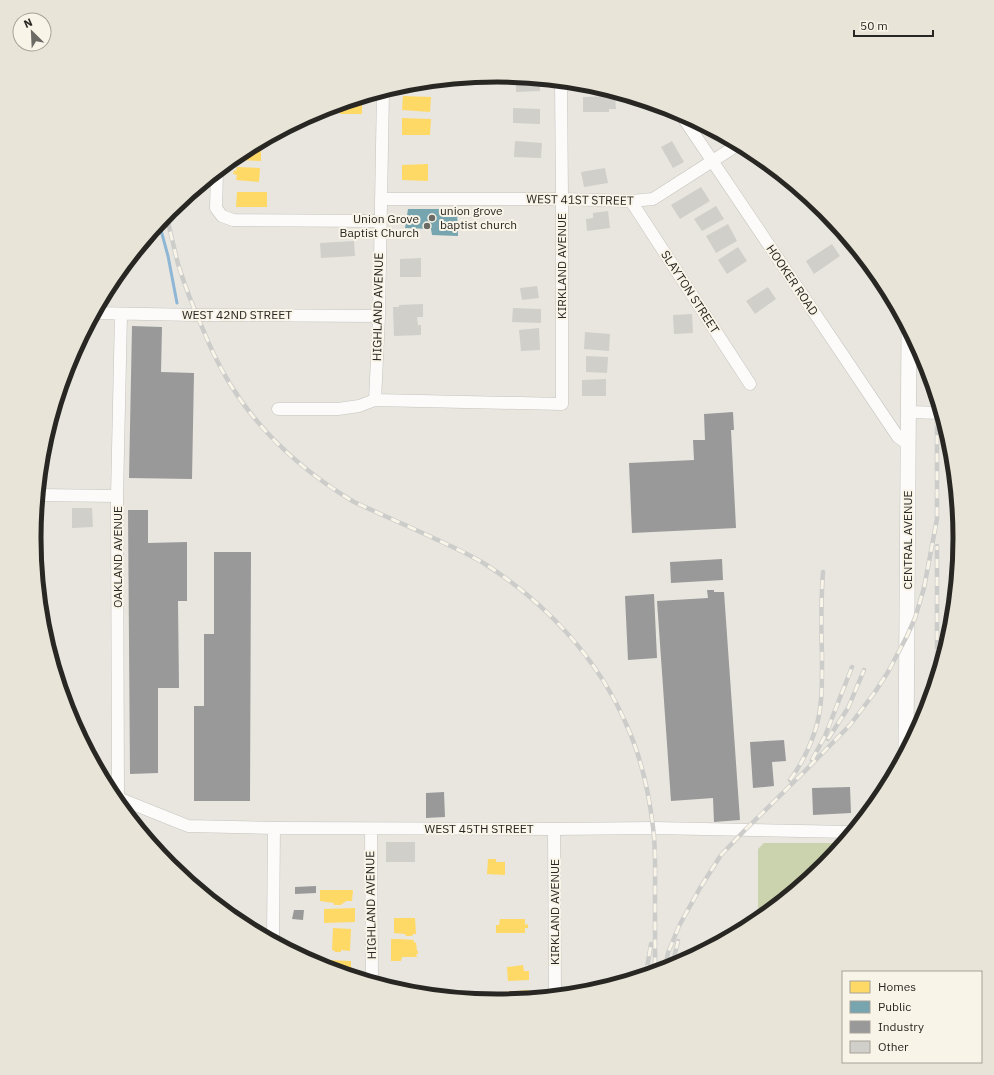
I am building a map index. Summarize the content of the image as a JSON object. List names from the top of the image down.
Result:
{
  "streets": {
    "street": [
      "WEST 41ST STREET",
      "KIRKLAND AVENUE",
      "HOOKER ROAD",
      "SLAYTON STREET",
      "HIGHLAND AVENUE",
      "WEST 42ND STREET",
      "CENTRAL AVENUE",
      "OAKLAND AVENUE",
      "WEST 45TH STREET"
    ]
  },
  "crossings": [
    ["WEST 41ST STREET", "KIRKLAND AVENUE"],
    ["WEST 41ST STREET", "HOOKER ROAD"],
    ["WEST 41ST STREET", "SLAYTON STREET"],
    ["WEST 41ST STREET", "HIGHLAND AVENUE"],
    ["KIRKLAND AVENUE", "HIGHLAND AVENUE"],
    ["KIRKLAND AVENUE", "WEST 45TH STREET"],
    ["HOOKER ROAD", "CENTRAL AVENUE"],
    ["HIGHLAND AVENUE", "WEST 42ND STREET"],
    ["HIGHLAND AVENUE", "WEST 45TH STREET"],
    ["WEST 42ND STREET", "OAKLAND AVENUE"]
  ],
  "places": ["union grove baptist church", "Union Grove Baptist Church"],
  "legend": [
    "Homes",
    "Public",
    "Industry",
    "Other"
  ],
  "scale_bar": "50 m",
  "north": "top left"
}
